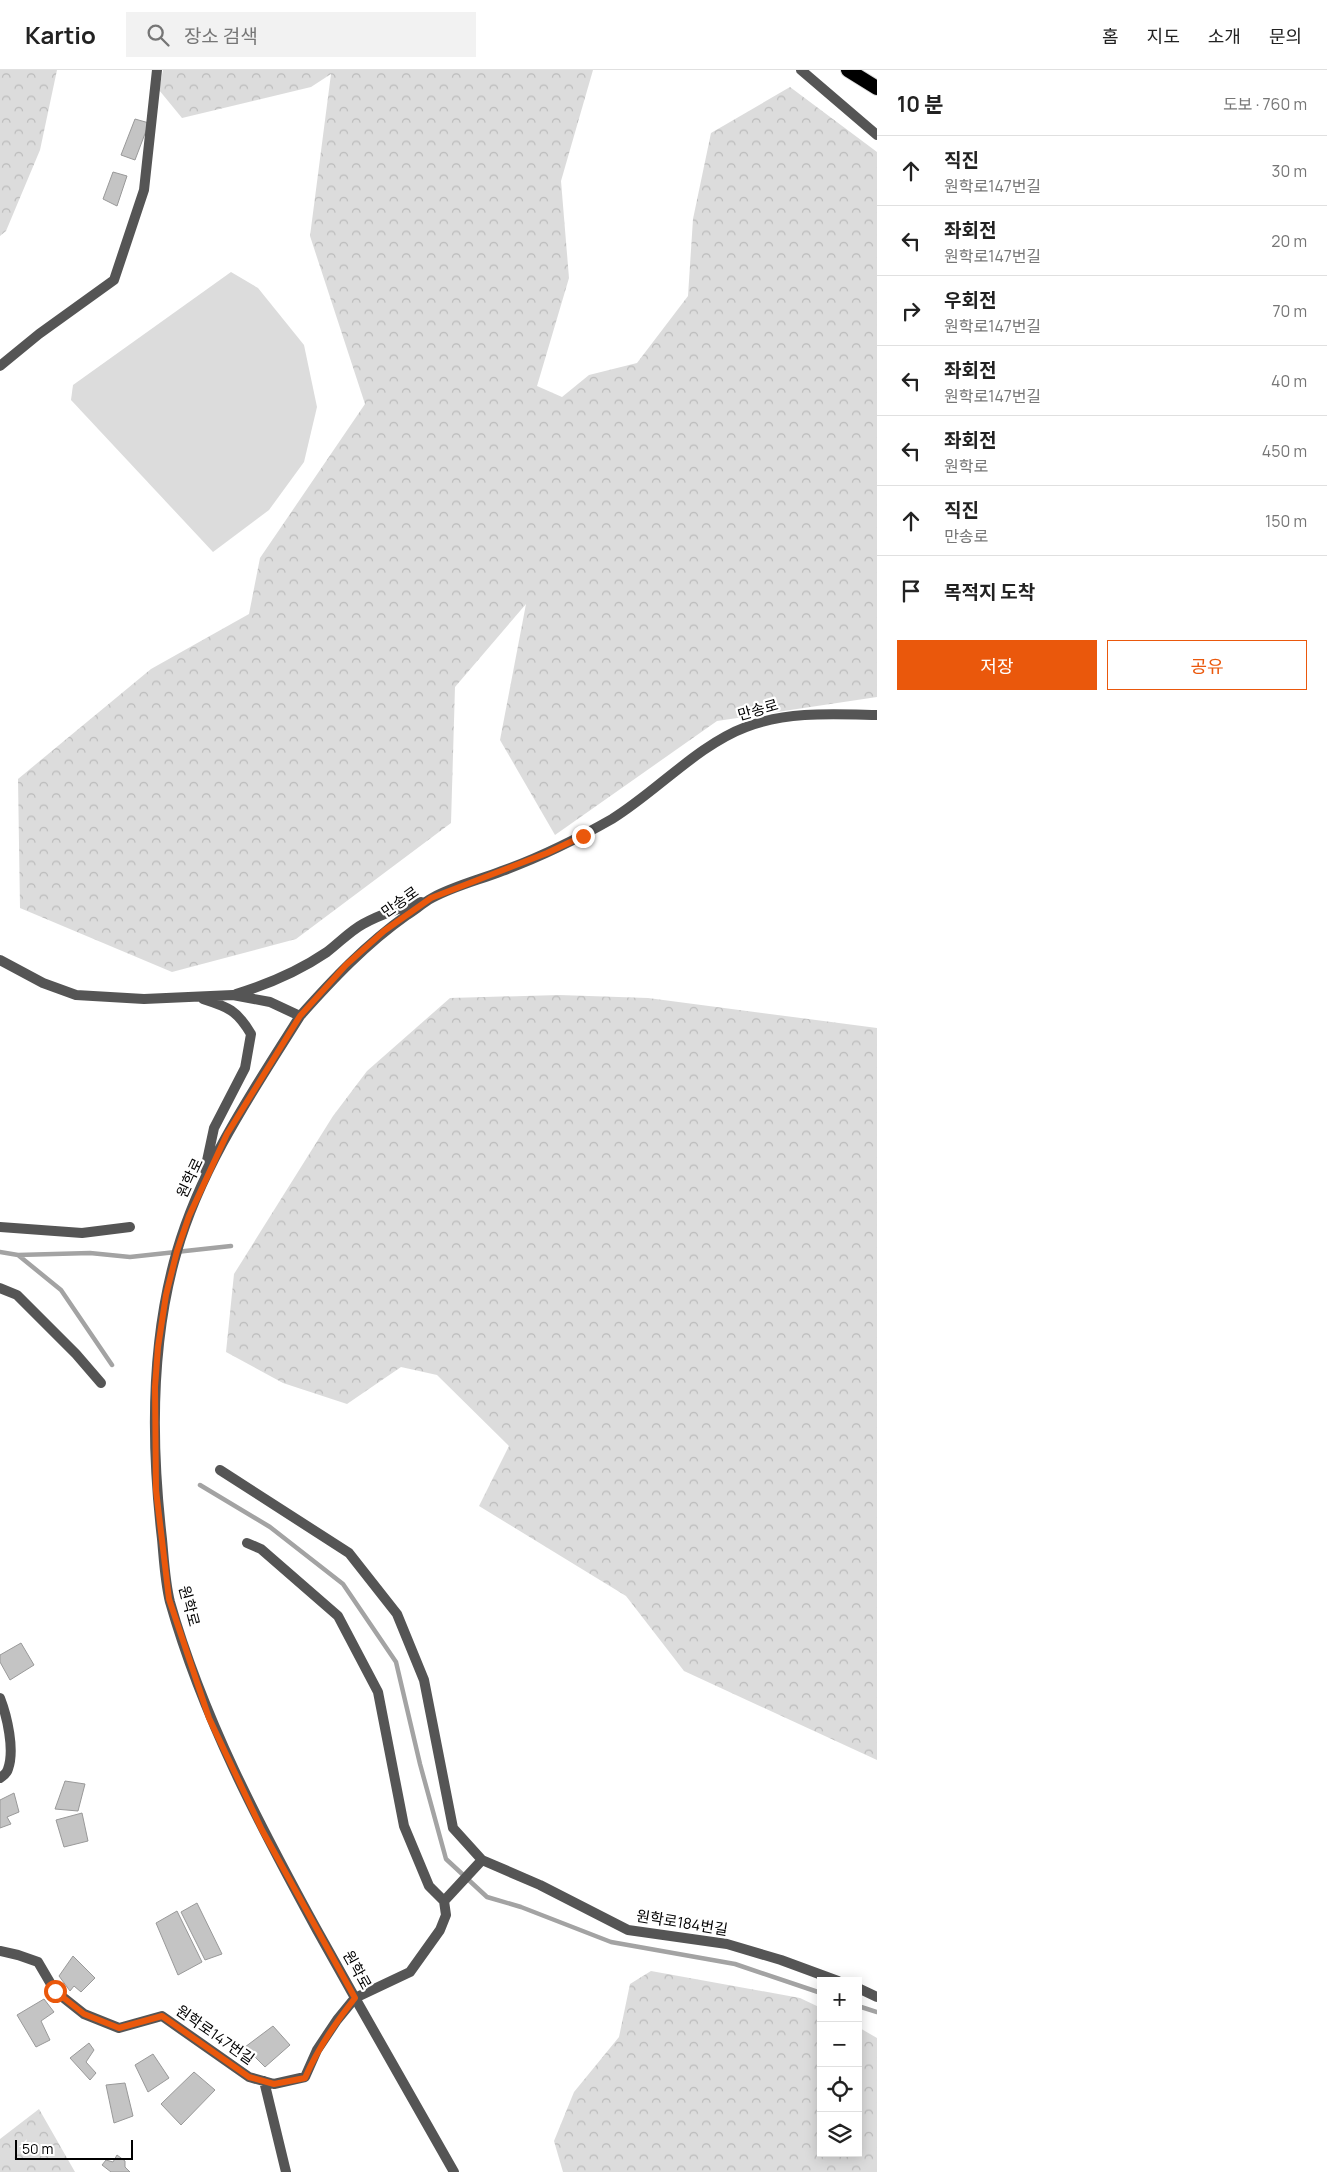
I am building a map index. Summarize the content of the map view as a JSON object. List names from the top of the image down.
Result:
{
  "streets": {
    "street": [
      "만송로",
      "원학로",
      "원학로184번길",
      "원학로147번길"
    ]
  },
  "crossings": [
    ["만송로", "원학로"],
    ["원학로", "원학로147번길"]
  ],
  "scale_bar": "50 m",
  "page": {
    "header": "Kartio",
    "search": "장소 검색",
    "nav": [
      "홈",
      "지도",
      "소개",
      "문의"
    ],
    "heading": ["10 분", "도보 · 760 m"],
    "list": [
      ["직진", "원학로147번길", "30 m"],
      ["좌회전", "원학로147번길", "20 m"],
      ["우회전", "원학로147번길", "70 m"],
      ["좌회전", "원학로147번길", "40 m"],
      ["좌회전", "원학로", "450 m"],
      ["직진", "만송로", "150 m"],
      "목적지 도착"
    ],
    "buttons": ["저장", "공유"],
    "map_buttons": ["+", "−"],
    "scale": "50 m"
  }
}
